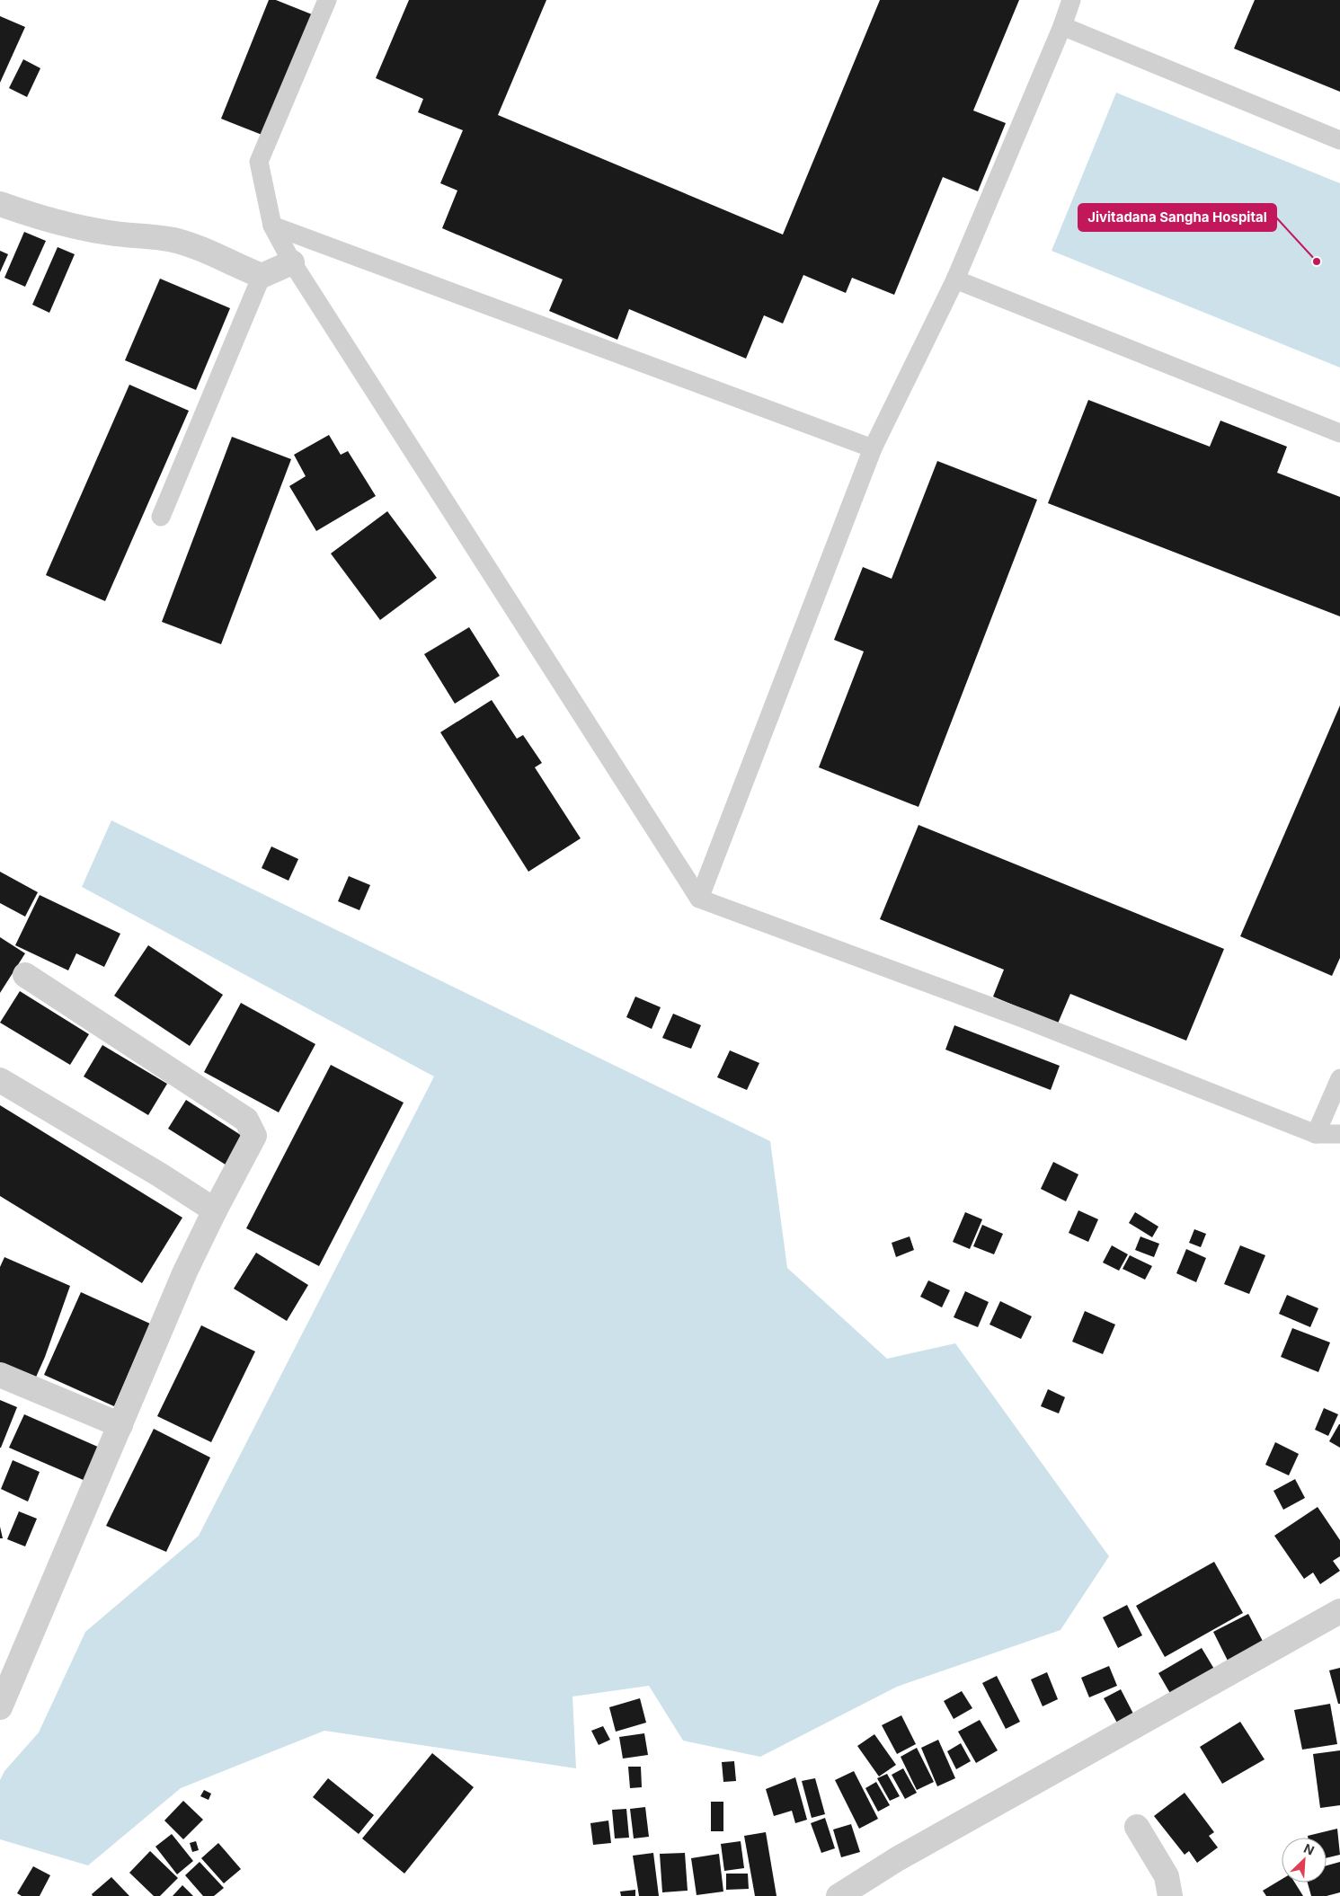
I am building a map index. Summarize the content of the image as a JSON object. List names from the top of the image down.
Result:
{
  "places": ["Jivitadana Sangha Hospital"],
  "north": "top right"
}
